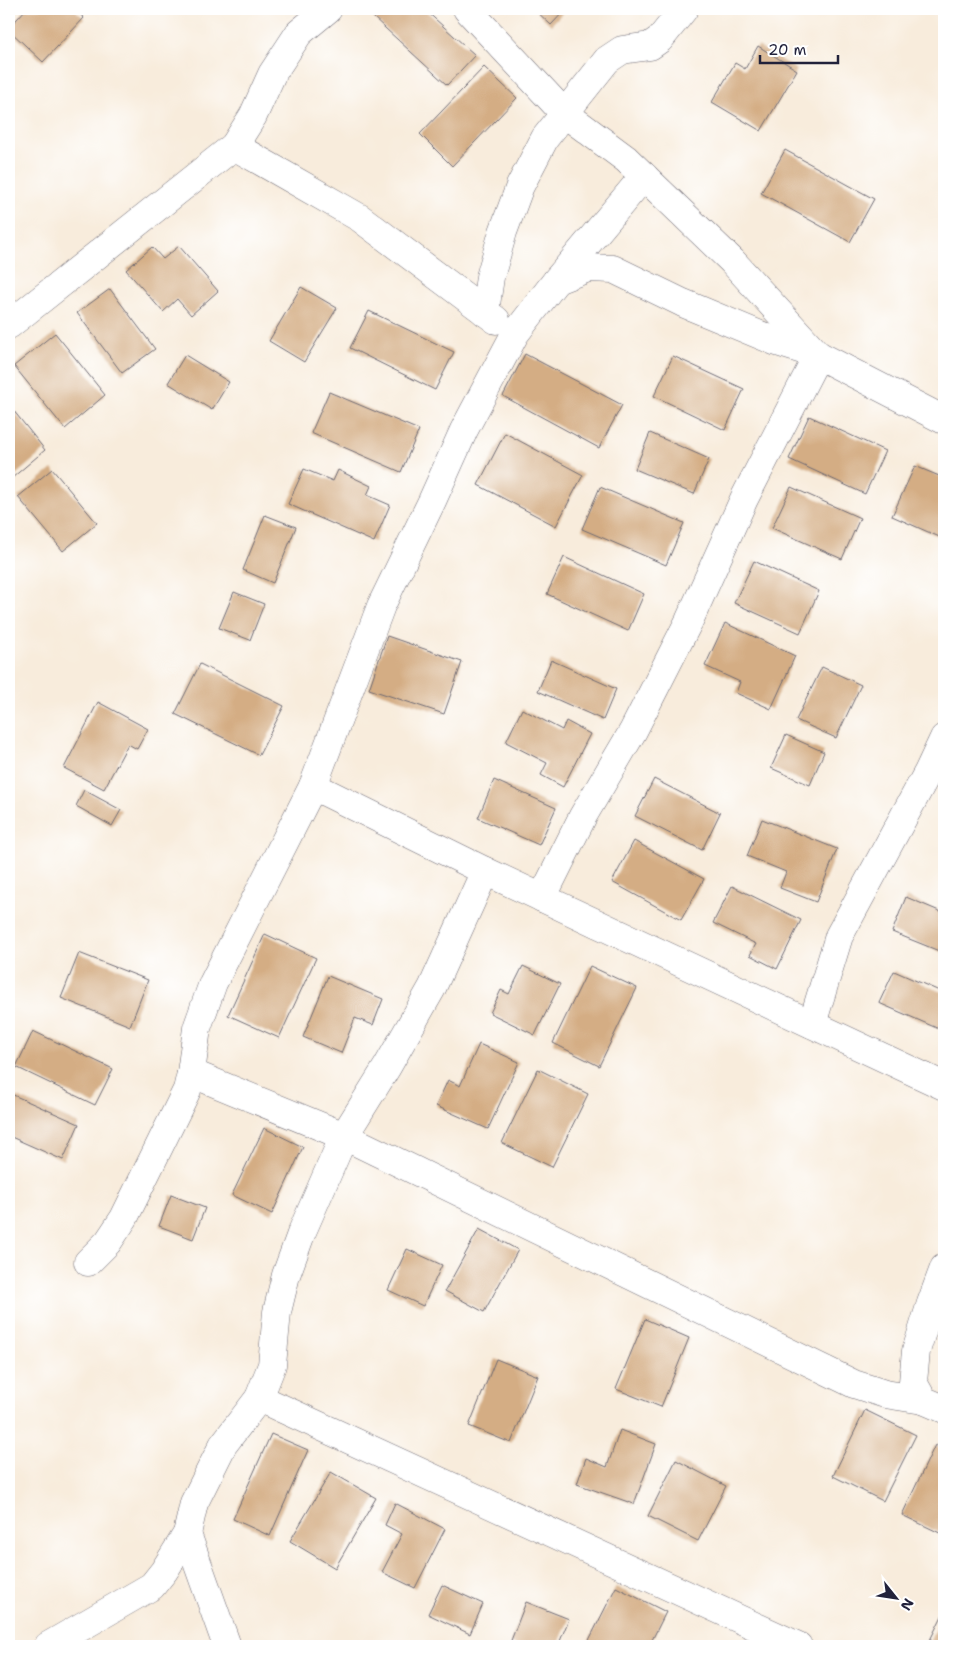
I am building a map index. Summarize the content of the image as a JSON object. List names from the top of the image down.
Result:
{
  "scale_bar": "20 m",
  "north": "bottom right"
}
